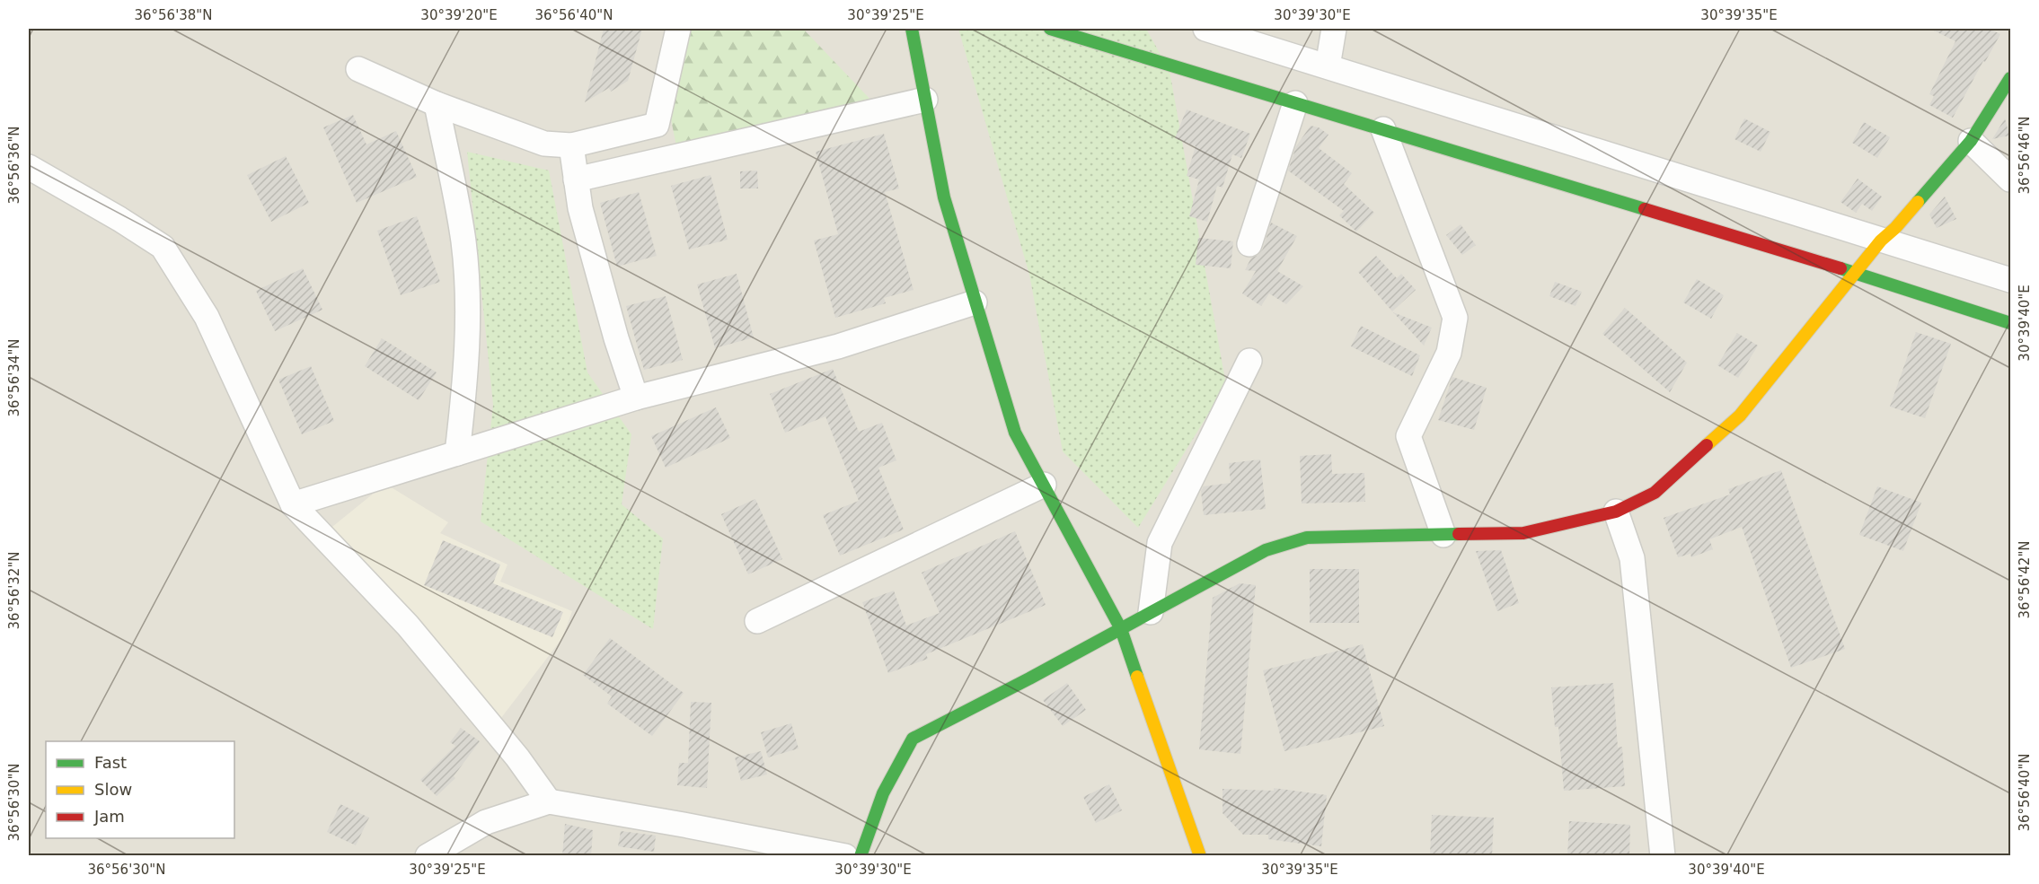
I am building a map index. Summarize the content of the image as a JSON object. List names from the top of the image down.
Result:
{
  "legend": ["Fast", "Slow", "Jam"],
  "coordinates": [
    "36°56'38\"N",
    "30°39'20\"E",
    "36°56'40\"N",
    "30°39'25\"E",
    "30°39'30\"E",
    "30°39'35\"E",
    "36°56'46\"N",
    "36°56'36\"N",
    "30°39'40\"E",
    "36°56'34\"N",
    "36°56'42\"N",
    "36°56'32\"N",
    "36°56'30\"N"
  ]
}
